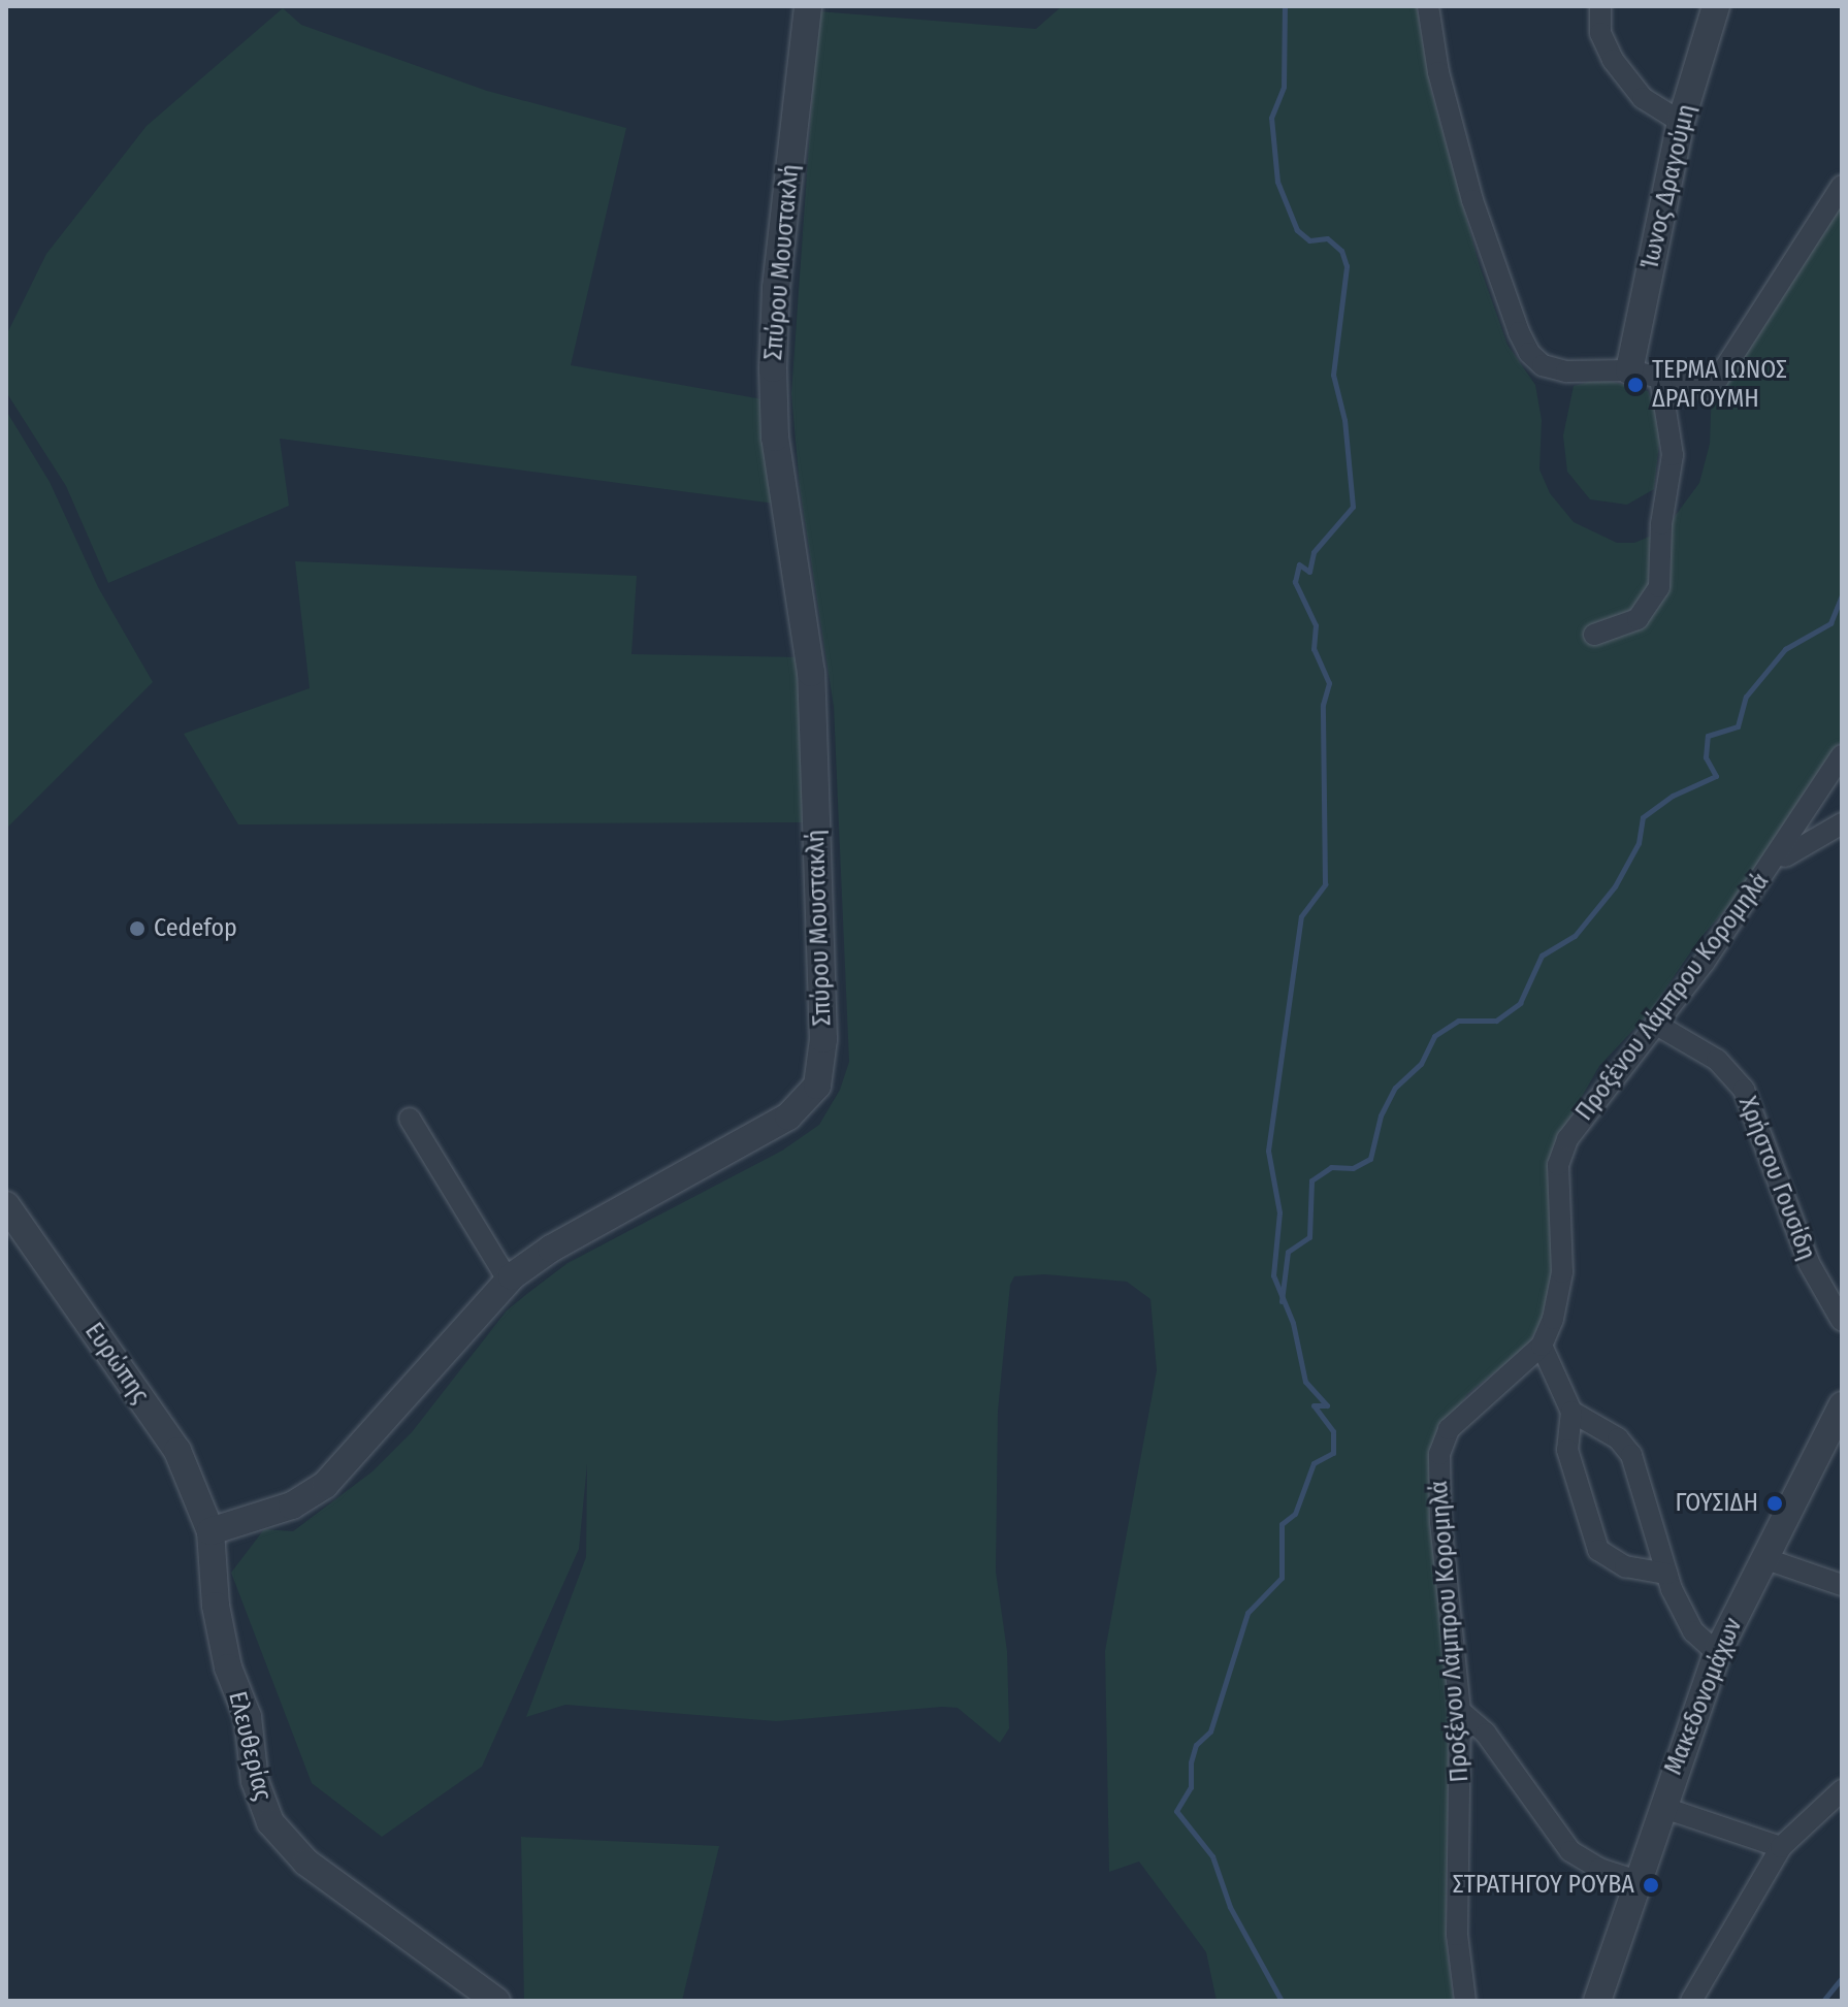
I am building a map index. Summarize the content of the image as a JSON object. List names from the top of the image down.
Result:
{
  "streets": {
    "street": [
      "Ίωνος Δραγούμη",
      "Σπύρου Μουστακλή",
      "Προξένου Λάμπρου Κορομηλά",
      "Χρήστου Γουσίδη",
      "Ευρώπης",
      "Μακεδονομάχων",
      "Ελευθερίας"
    ]
  },
  "crossings": [
    ["Σπύρου Μουστακλή", "Ευρώπης"],
    ["Σπύρου Μουστακλή", "Ελευθερίας"],
    ["Προξένου Λάμπρου Κορομηλά", "Χρήστου Γουσίδη"],
    ["Ευρώπης", "Ελευθερίας"]
  ],
  "places": [
    "ΤΕΡΜΑ ΙΩΝΟΣ ΔΡΑΓΟΥΜΗ",
    "Cedefop",
    "ΓΟΥΣΙΔΗ",
    "ΣΤΡΑΤΗΓΟΥ ΡΟΥΒΑ"
  ]
}
